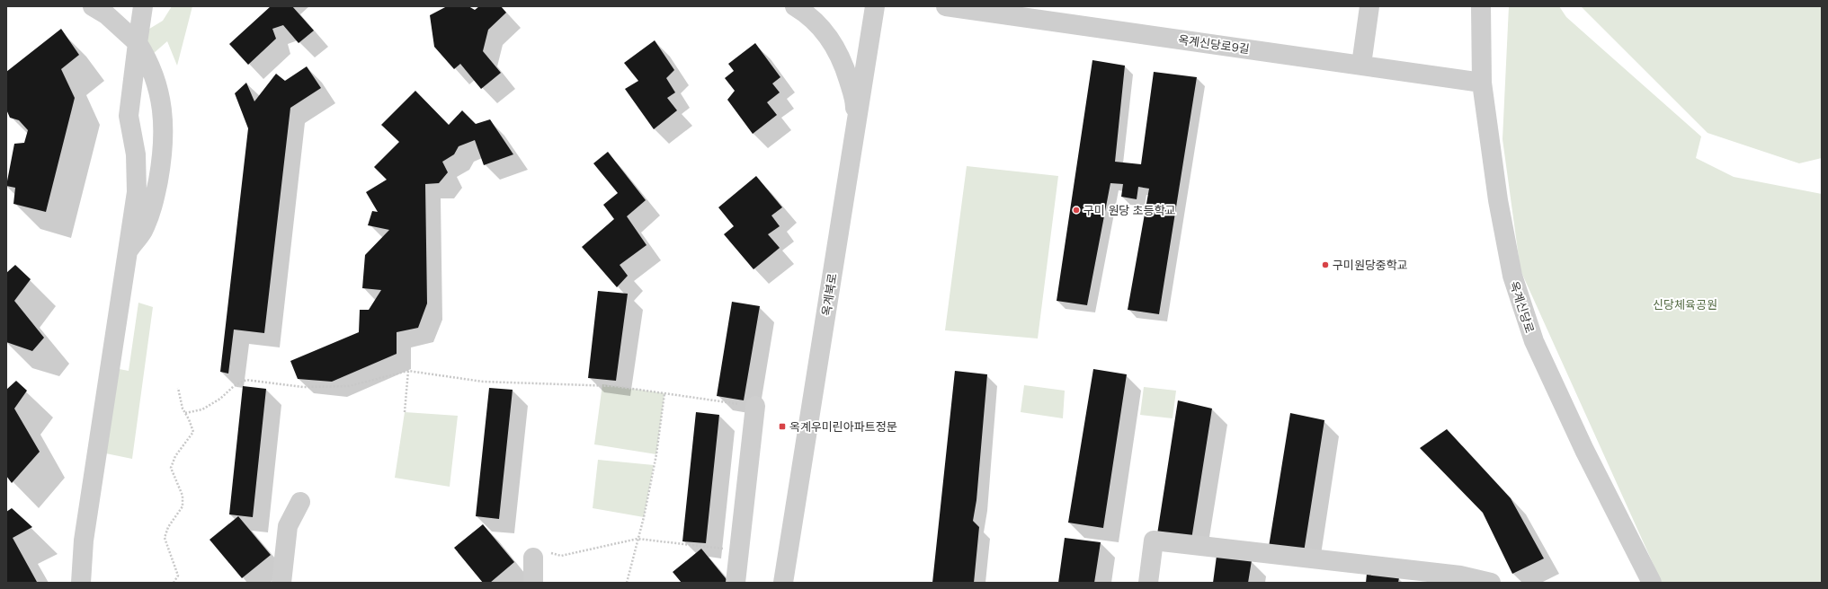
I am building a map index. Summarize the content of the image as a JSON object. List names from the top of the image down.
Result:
{
  "streets": {
    "street": ["옥계신당로9길", "옥계북로", "옥계신당로"]
  },
  "crossings": [
    ["옥계신당로9길", "옥계신당로"]
  ],
  "parks": ["신당체육공원"],
  "places": {
    "other": ["구미 원당 초등학교", "구미원당중학교"],
    "transit": ["옥계우미린아파트정문"]
  }
}
